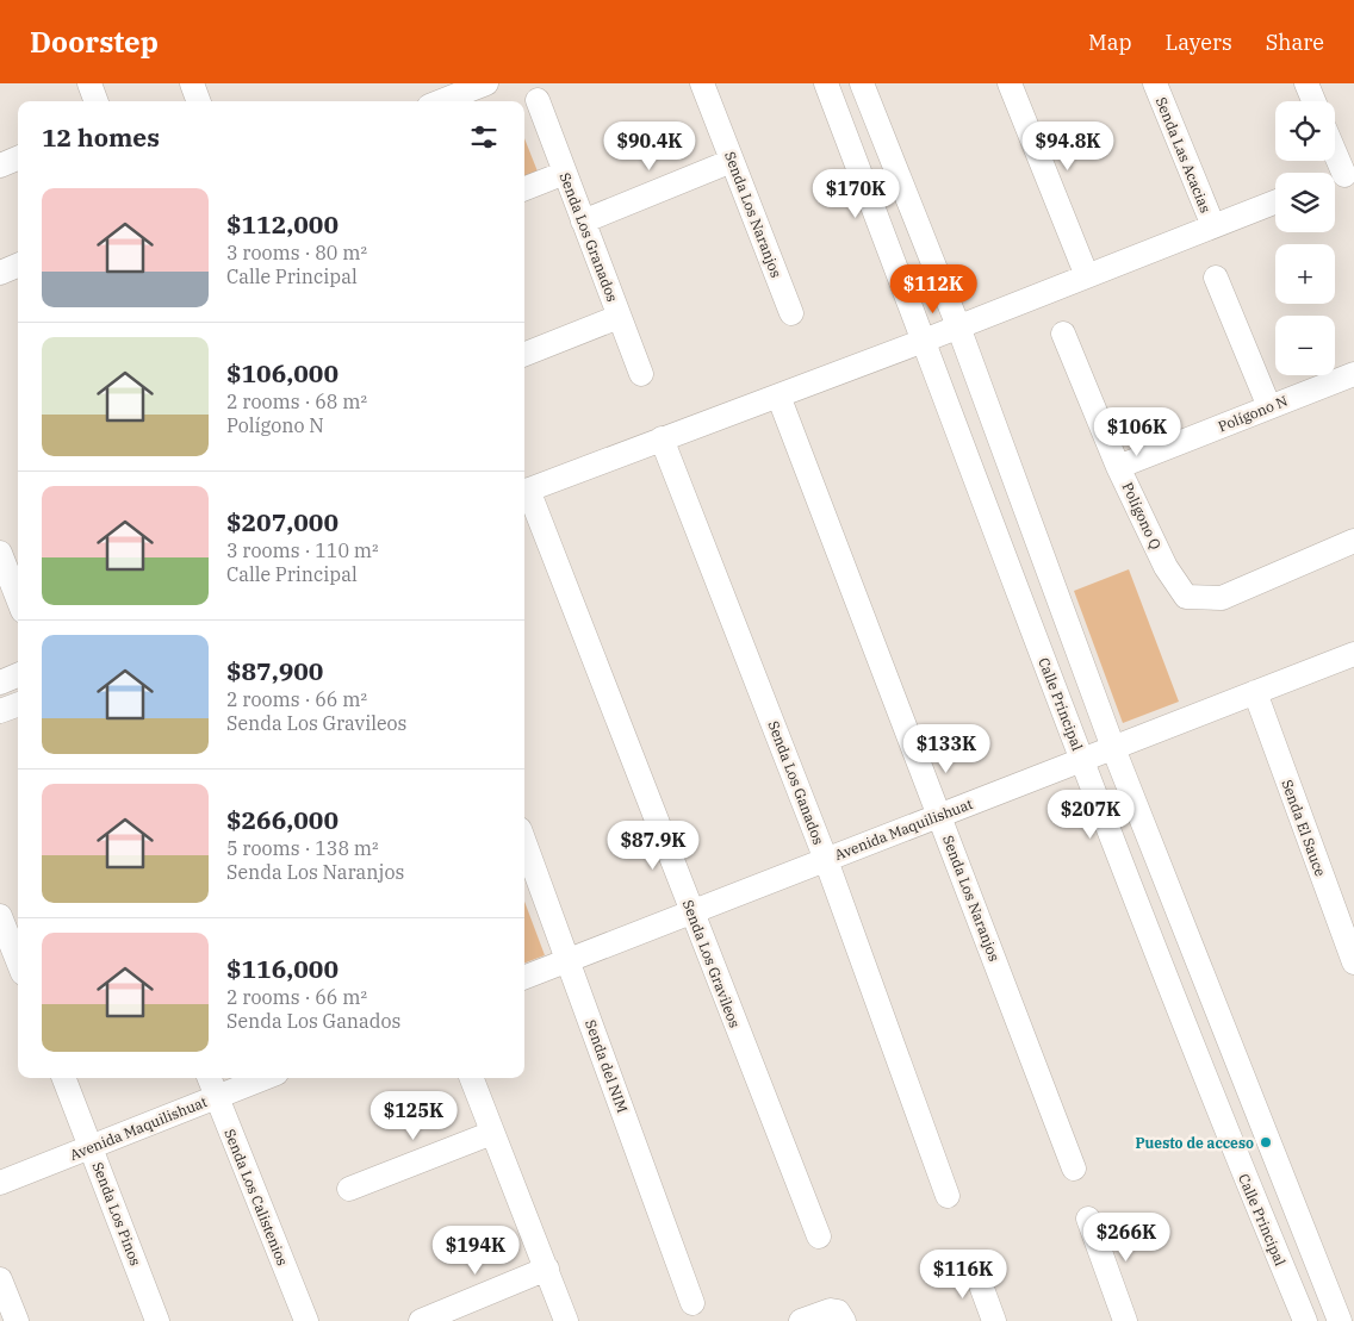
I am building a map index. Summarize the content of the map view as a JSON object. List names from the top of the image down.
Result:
{
  "streets": {
    "street": [
      "Senda Las Acacias",
      "Senda Los Naranjos",
      "Senda Los Granados",
      "Polígono N",
      "Polígono Q",
      "Calle Principal",
      "Senda Los Ganados",
      "Senda El Sauce",
      "Avenida Maquilishuat",
      "Senda Los Gravileos",
      "Senda del NIM",
      "Senda Los Calistenios",
      "Senda Los Pinos"
    ]
  },
  "crossings": [
    ["Senda Los Naranjos", "Avenida Maquilishuat"],
    ["Polígono N", "Polígono Q"],
    ["Calle Principal", "Avenida Maquilishuat"],
    ["Senda Los Ganados", "Avenida Maquilishuat"],
    ["Senda El Sauce", "Avenida Maquilishuat"],
    ["Avenida Maquilishuat", "Senda Los Gravileos"],
    ["Avenida Maquilishuat", "Senda del NIM"],
    ["Avenida Maquilishuat", "Senda Los Calistenios"],
    ["Avenida Maquilishuat", "Senda Los Pinos"]
  ],
  "places": ["Puesto de acceso"],
  "page": {
    "header": "Doorstep",
    "nav": ["Map", "Layers", "Share"],
    "map_buttons": ["+", "−"],
    "heading": "12 homes",
    "price": [
      "$90.4K",
      "$94.8K",
      "$170K",
      "$112K",
      "$106K",
      "$133K",
      "$207K",
      "$87.9K",
      "$125K",
      "$266K",
      "$194K",
      "$116K"
    ],
    "list": [
      {
        "name": "$112,000",
        "note": "3 rooms · 80 m² · Calle Principal"
      },
      {
        "name": "$106,000",
        "note": "2 rooms · 68 m² · Polígono N"
      },
      {
        "name": "$207,000",
        "note": "3 rooms · 110 m² · Calle Principal"
      },
      {
        "name": "$87,900",
        "note": "2 rooms · 66 m² · Senda Los Gravileos"
      },
      {
        "name": "$266,000",
        "note": "5 rooms · 138 m² · Senda Los Naranjos"
      },
      {
        "name": "$116,000",
        "note": "2 rooms · 66 m² · Senda Los Ganados"
      }
    ]
  }
}
